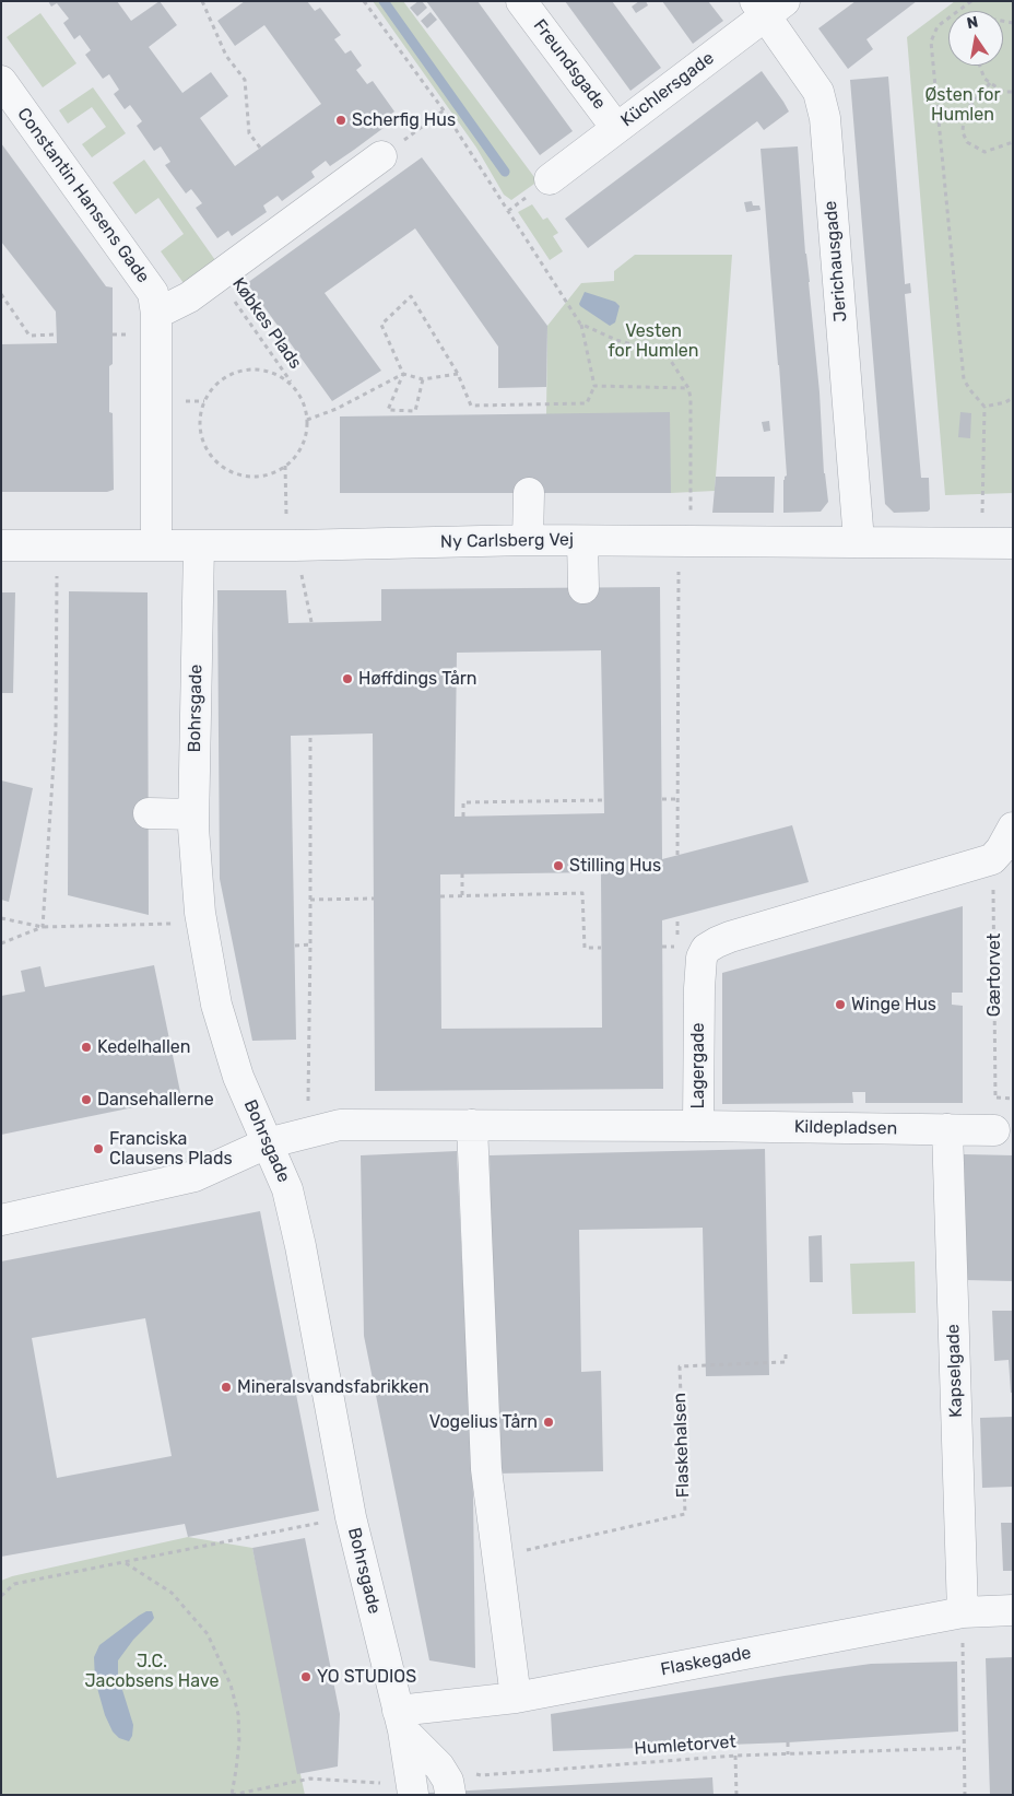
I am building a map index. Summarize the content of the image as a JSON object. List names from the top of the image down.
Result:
{
  "streets": {
    "street": [
      "Freundsgade",
      "Küchlersgade",
      "Constantin Hansens Gade",
      "Jerichausgade",
      "Ny Carlsberg Vej",
      "Bohrsgade",
      "Lagergade",
      "Kildepladsen",
      "Kapselgade",
      "Flaskegade"
    ],
    "path": [
      "Købkes Plads",
      "Gærtorvet",
      "Flaskehalsen",
      "Humletorvet"
    ]
  },
  "crossings": [
    ["Freundsgade", "Küchlersgade"],
    ["Küchlersgade", "Jerichausgade"],
    ["Constantin Hansens Gade", "Ny Carlsberg Vej"],
    ["Jerichausgade", "Ny Carlsberg Vej"],
    ["Ny Carlsberg Vej", "Bohrsgade"],
    ["Bohrsgade", "Lagergade"],
    ["Bohrsgade", "Flaskegade"],
    ["Gærtorvet", "Lagergade"],
    ["Gærtorvet", "Kildepladsen"],
    ["Lagergade", "Kildepladsen"],
    ["Kildepladsen", "Kapselgade"],
    ["Kapselgade", "Flaskegade"]
  ],
  "parks": ["Østen for Humlen", "Vesten for Humlen", "J.C. Jacobsens Have"],
  "places": [
    "Scherfig Hus",
    "Høffdings Tårn",
    "Stilling Hus",
    "Winge Hus",
    "Kedelhallen",
    "Dansehallerne",
    "Franciska Clausens Plads",
    "Mineralsvandsfabrikken",
    "Vogelius Tårn",
    "YO STUDIOS"
  ],
  "north": "top"
}
